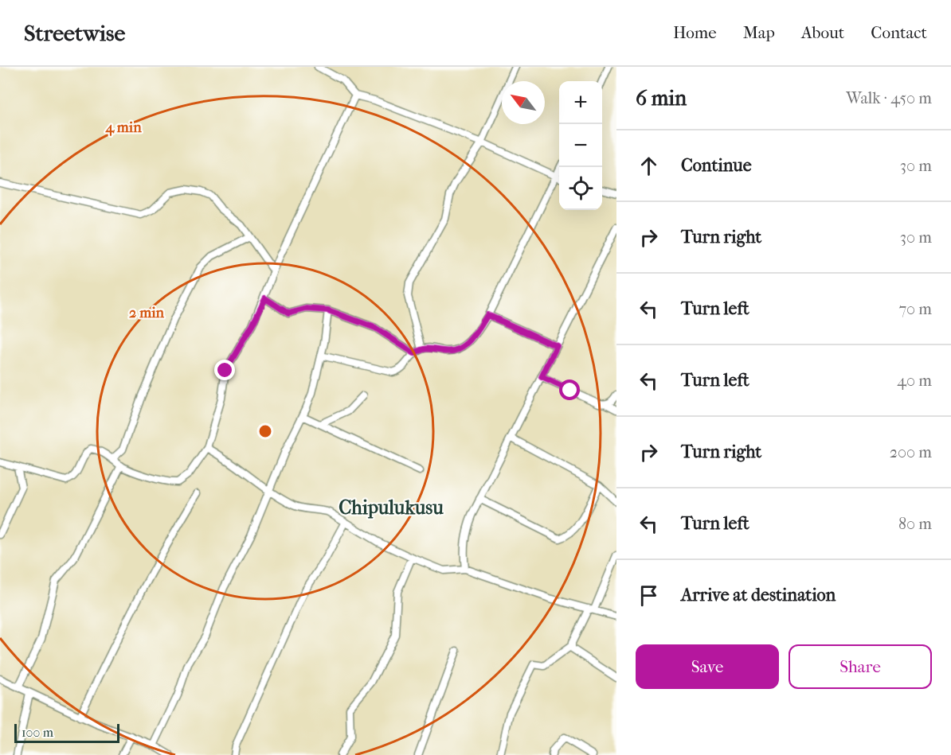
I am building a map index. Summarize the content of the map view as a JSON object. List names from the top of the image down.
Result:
{
  "districts": ["Chipulukusu"],
  "scale_bar": "100 m",
  "north": "top left",
  "page": {
    "header": "Streetwise",
    "nav": [
      "Home",
      "Map",
      "About",
      "Contact"
    ],
    "heading": ["6 min", "Walk · 450 m"],
    "map_buttons": ["+", "−"],
    "list": [
      ["Continue", "30 m"],
      ["Turn right", "30 m"],
      ["Turn left", "70 m"],
      ["Turn left", "40 m"],
      ["Turn right", "200 m"],
      ["Turn left", "80 m"],
      "Arrive at destination"
    ],
    "buttons": ["Save", "Share"],
    "scale": "100 m"
  },
  "rings": ["4 min", "2 min"]
}
